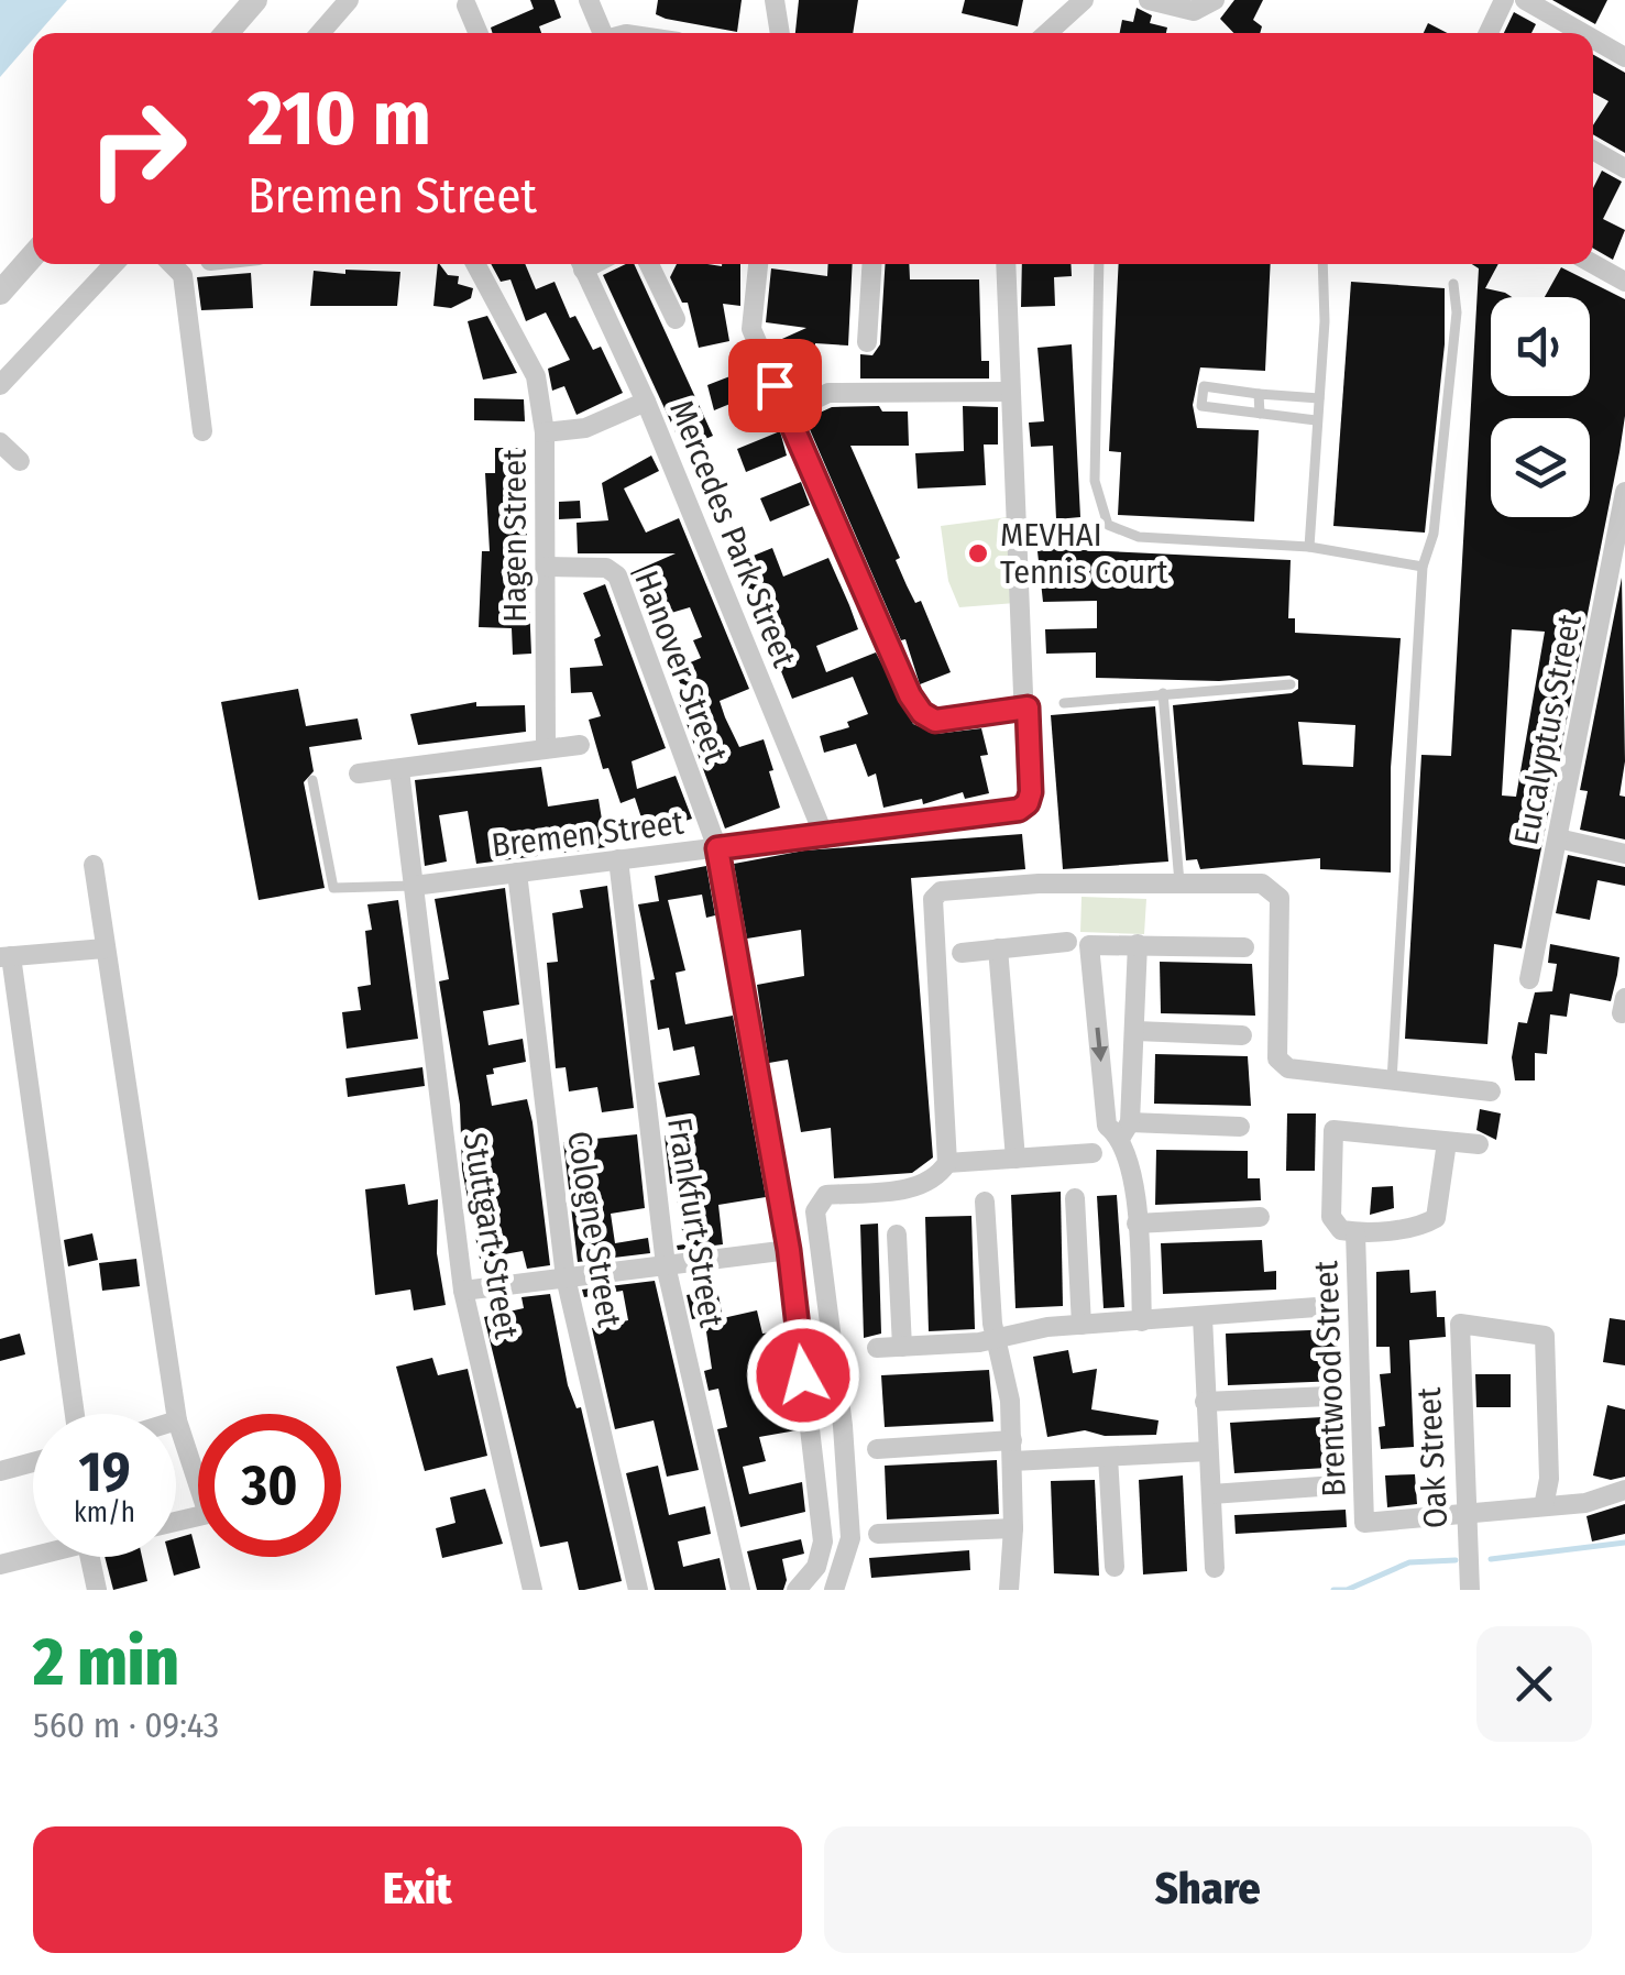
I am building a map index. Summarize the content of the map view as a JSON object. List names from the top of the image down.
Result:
{
  "streets": {
    "street": [
      "Mercedes Park Street",
      "Hagen Street",
      "Hanover Street",
      "Eucalyptus Street",
      "Bremen Street",
      "Frankfurt Street",
      "Cologne Street",
      "Stuttgart Street",
      "Brentwood Street",
      "Oak Street"
    ]
  },
  "crossings": [
    ["Mercedes Park Street", "Hagen Street"],
    ["Mercedes Park Street", "Bremen Street"],
    ["Hagen Street", "Hanover Street"],
    ["Hanover Street", "Bremen Street"],
    ["Bremen Street", "Frankfurt Street"],
    ["Bremen Street", "Cologne Street"],
    ["Bremen Street", "Stuttgart Street"],
    ["Brentwood Street", "Oak Street"]
  ],
  "places": ["MEVHAI Tennis Court"],
  "page": {
    "turn": ["210 m", "Bremen Street"],
    "speed": "19 km/h",
    "limit": "30",
    "heading": ["2 min", "560 m · 09:43"],
    "buttons": ["Exit", "Share"]
  }
}
